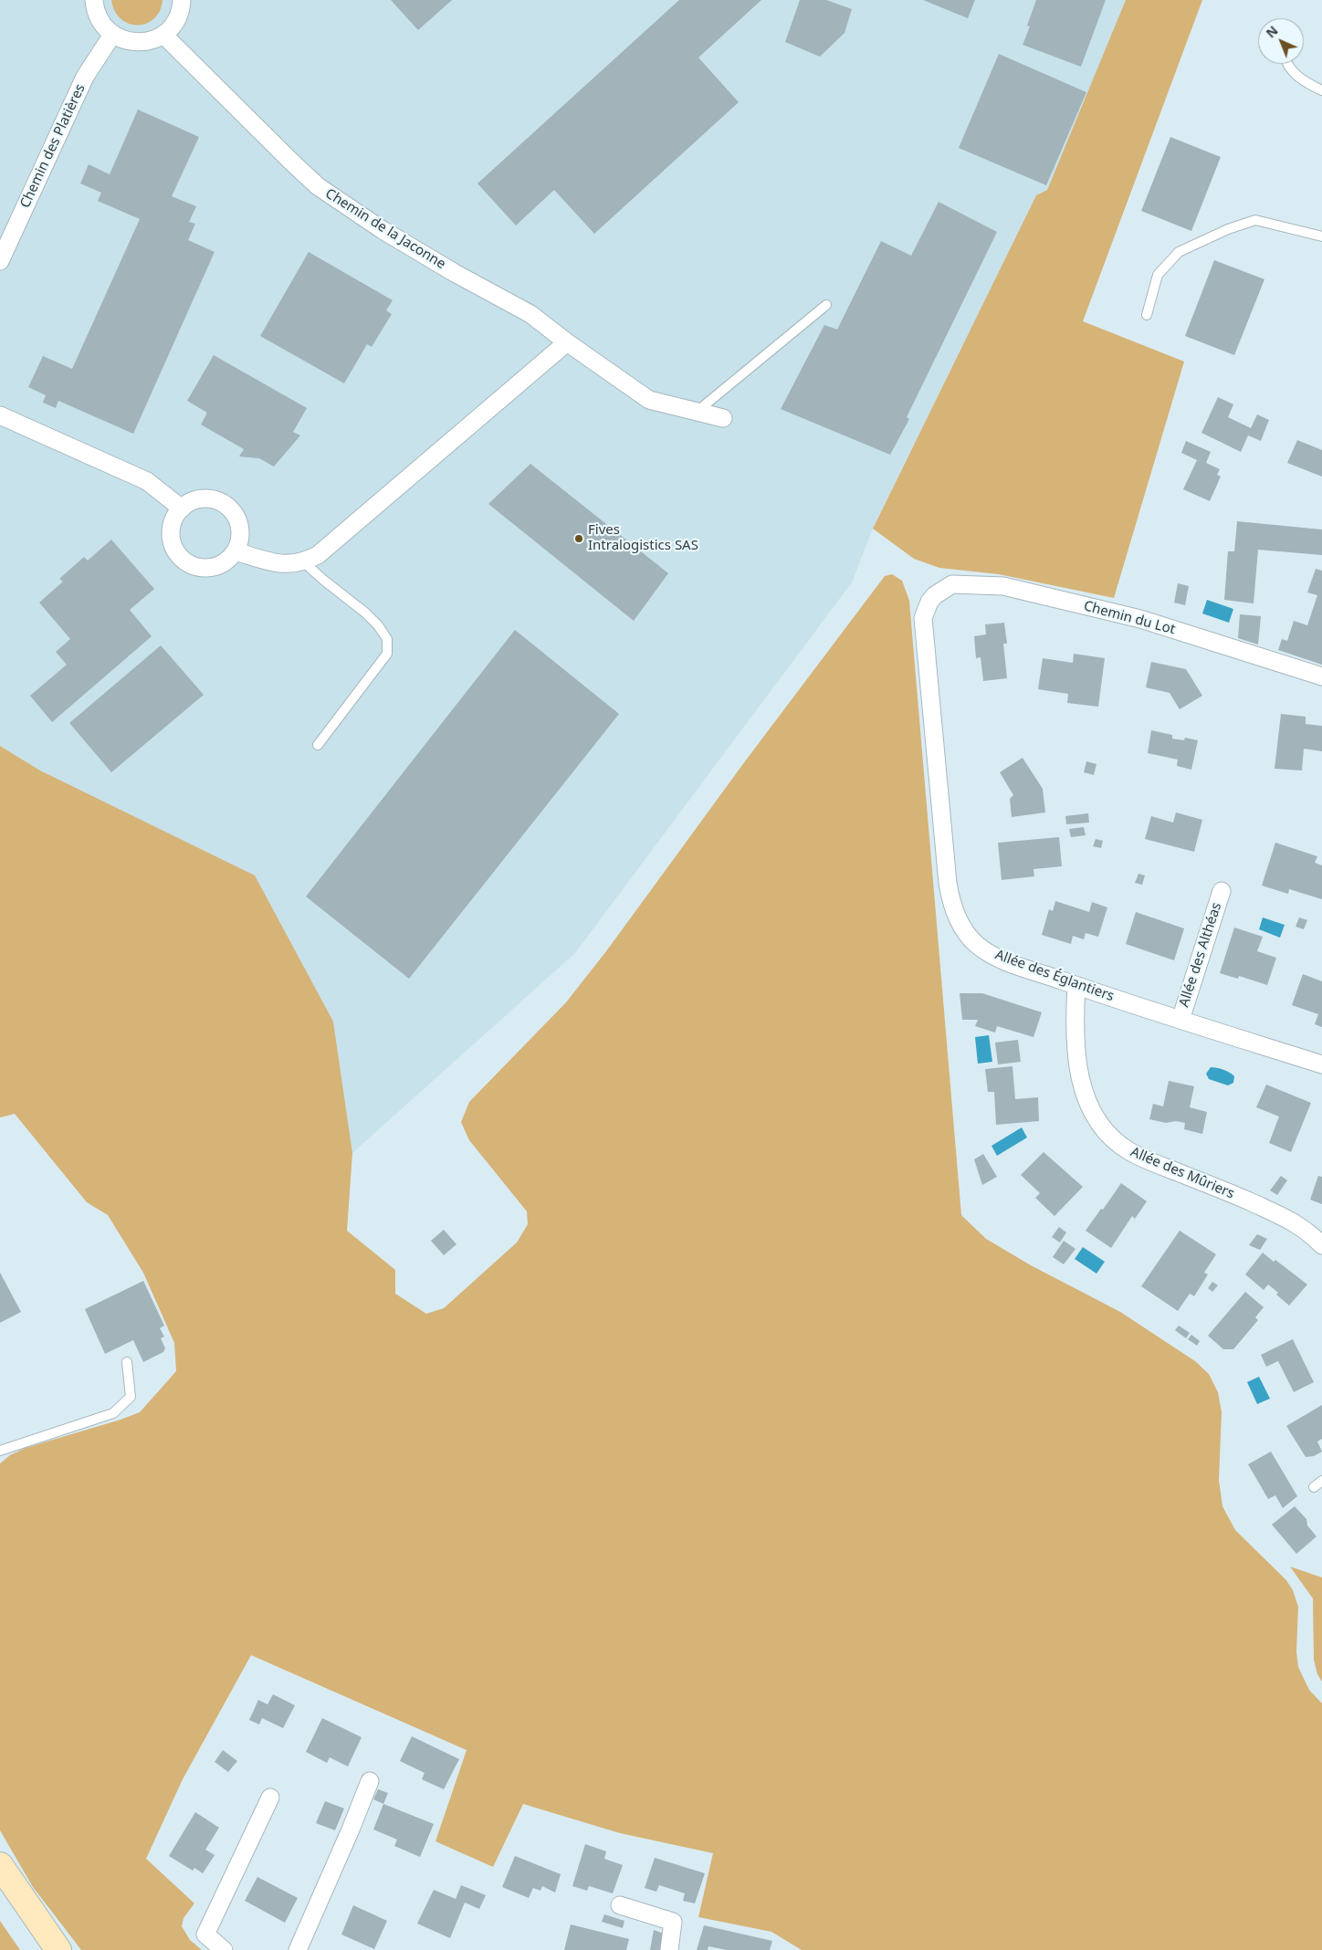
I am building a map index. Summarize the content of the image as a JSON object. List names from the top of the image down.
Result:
{
  "streets": {
    "street": [
      "Chemin des Platières",
      "Chemin de la Jaconne",
      "Chemin du Lot",
      "Allée des Althéas",
      "Allée des Églantiers",
      "Allée des Mûriers"
    ]
  },
  "crossings": [
    ["Chemin du Lot", "Allée des Églantiers"],
    ["Allée des Althéas", "Allée des Églantiers"],
    ["Allée des Églantiers", "Allée des Mûriers"]
  ],
  "places": ["Fives Intralogistics SAS"],
  "north": "top left"
}
